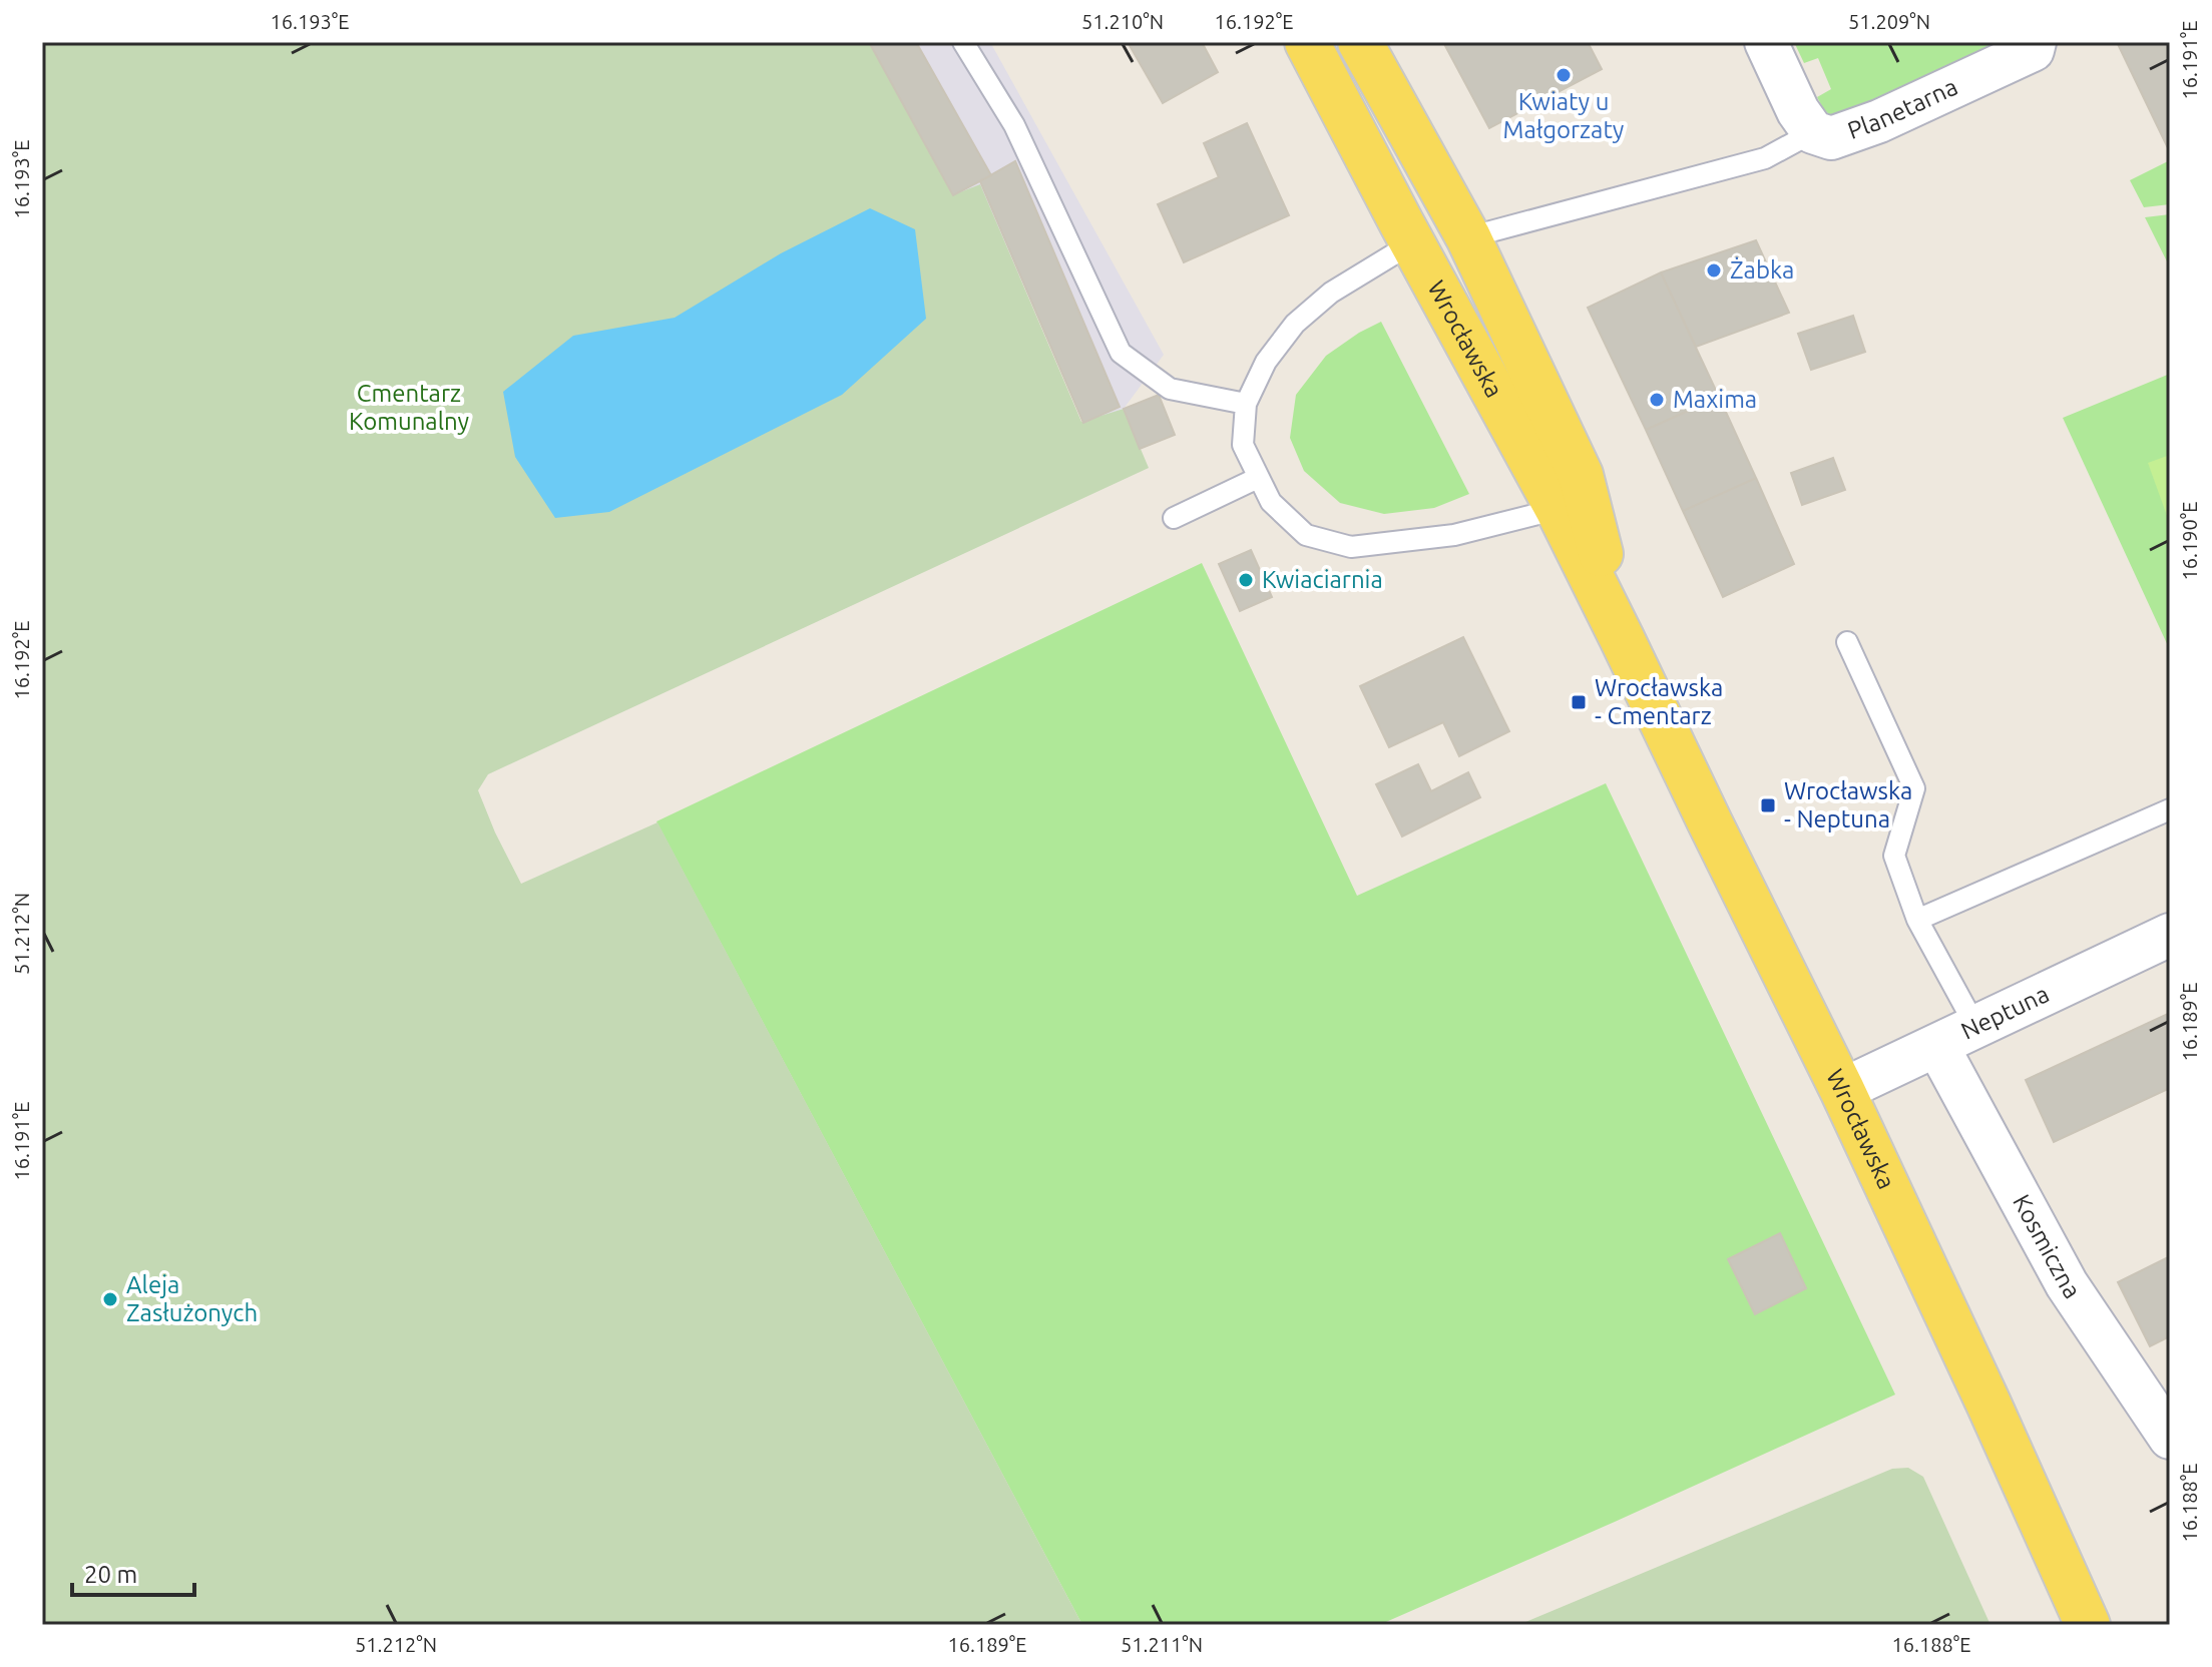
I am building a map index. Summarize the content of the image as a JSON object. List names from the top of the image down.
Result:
{
  "streets": {
    "main road": ["Wrocławska"],
    "street": ["Planetarna", "Neptuna", "Kosmiczna"]
  },
  "crossings": [
    ["Wrocławska", "Neptuna"],
    ["Neptuna", "Kosmiczna"]
  ],
  "parks": ["Cmentarz Komunalny"],
  "places": {
    "other": [
      "Kwiaty u Małgorzaty",
      "Żabka",
      "Maxima",
      "Kwiaciarnia",
      "Aleja Zasłużonych"
    ],
    "transit": ["Wrocławska - Cmentarz", "Wrocławska - Neptuna"]
  },
  "scale_bar": "20 m",
  "coordinates": [
    "16.193°E",
    "51.210°N",
    "16.192°E",
    "51.209°N",
    "16.191°E",
    "16.190°E",
    "51.212°N",
    "16.189°E",
    "16.188°E",
    "51.211°N"
  ]
}
